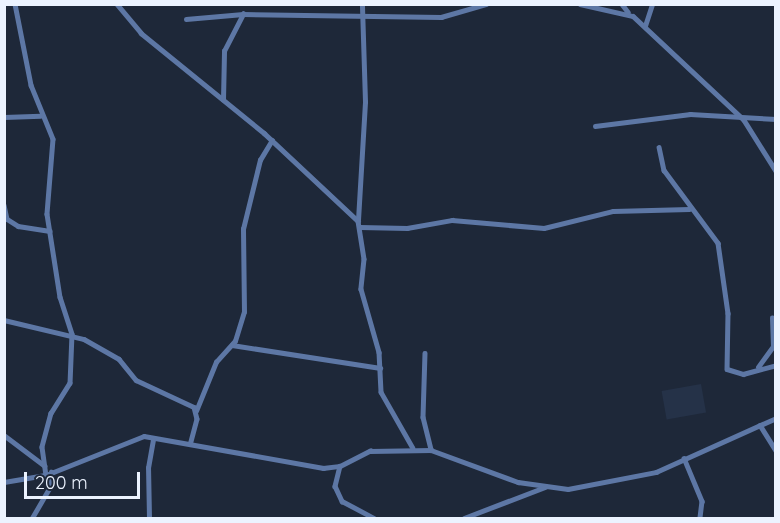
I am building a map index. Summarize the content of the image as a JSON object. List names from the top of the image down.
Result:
{
  "scale_bar": "200 m"
}
